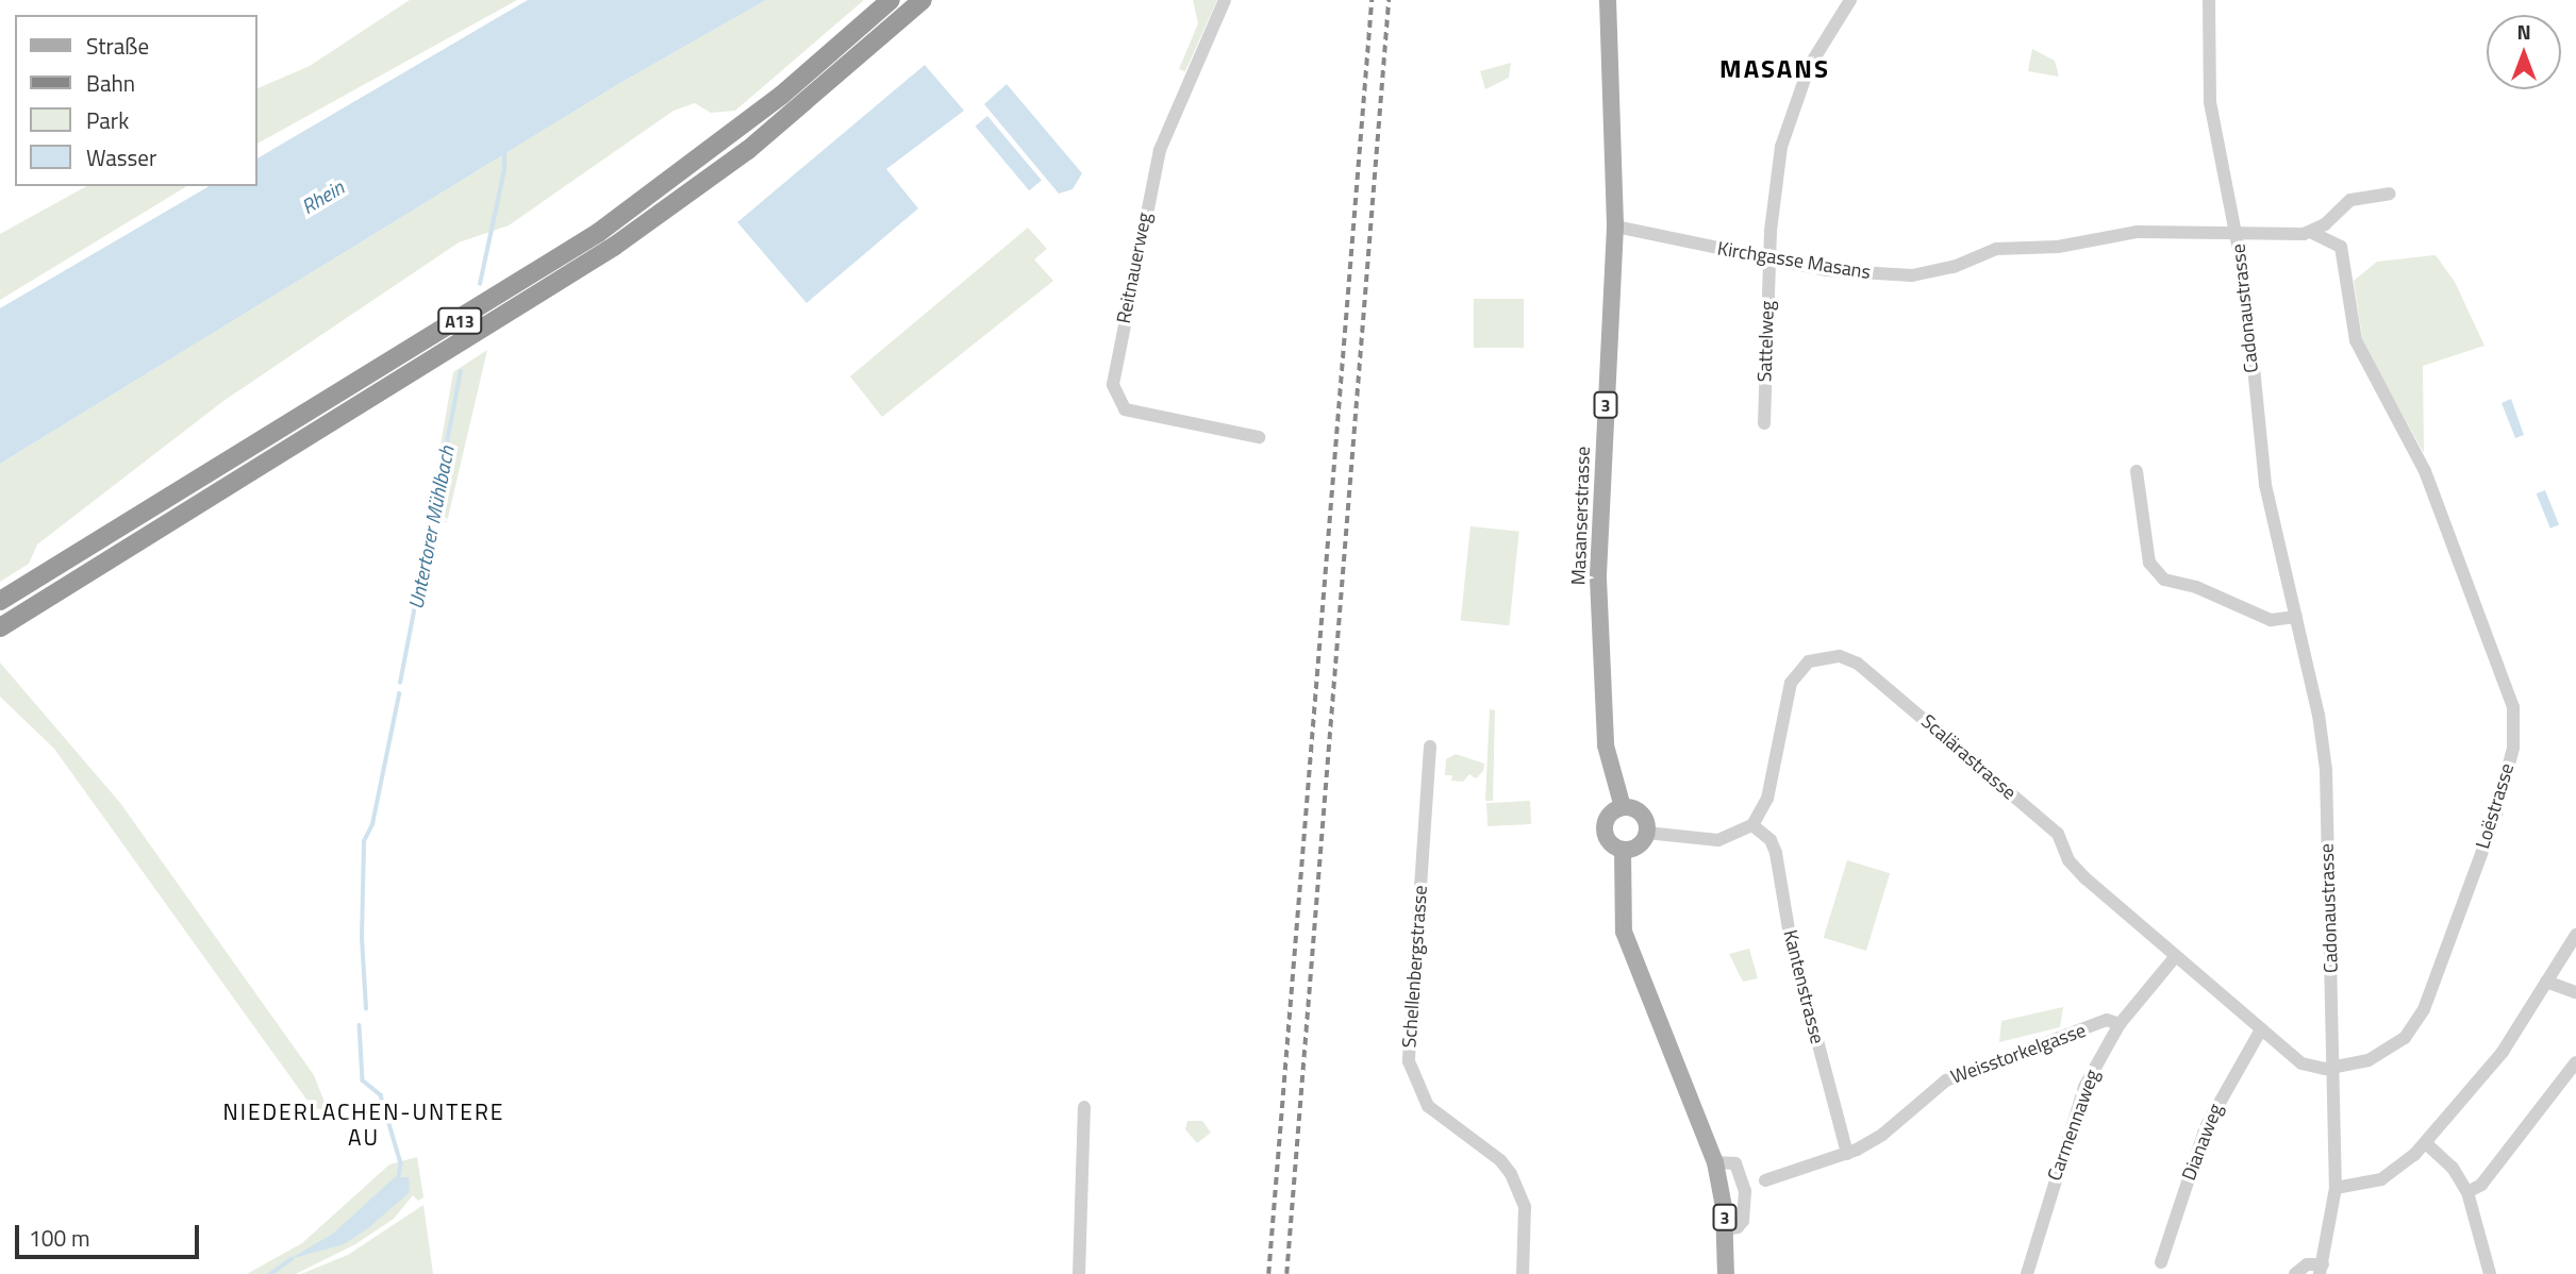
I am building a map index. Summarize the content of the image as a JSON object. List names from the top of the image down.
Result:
{
  "streets": {
    "highway": ["A13"],
    "main road": ["3", "Masanserstrasse"],
    "street": [
      "Kirchgasse Masans",
      "Reitnauerweg",
      "Cadonaustrasse",
      "Sattelweg",
      "Scalärastrasse",
      "Loëstrasse",
      "Schellenbergstrasse",
      "Kantenstrasse",
      "Weisstorkelgasse",
      "Carmennaweg",
      "Dianaweg"
    ]
  },
  "crossings": [
    ["Kirchgasse Masans", "Cadonaustrasse"],
    ["Kirchgasse Masans", "Sattelweg"],
    ["Kirchgasse Masans", "Masanserstrasse"],
    ["Kirchgasse Masans", "Loëstrasse"],
    ["Cadonaustrasse", "Scalärastrasse"],
    ["Cadonaustrasse", "Loëstrasse"],
    ["3", "Masanserstrasse"],
    ["Scalärastrasse", "Loëstrasse"],
    ["Scalärastrasse", "Kantenstrasse"],
    ["Scalärastrasse", "Carmennaweg"],
    ["Scalärastrasse", "Dianaweg"],
    ["Kantenstrasse", "Weisstorkelgasse"],
    ["Weisstorkelgasse", "Carmennaweg"]
  ],
  "districts": ["MASANS", "NIEDERLACHEN-UNTERE AU"],
  "water": ["Rhein", "Untertorer Mühlbach"],
  "legend": [
    "Straße",
    "Bahn",
    "Park",
    "Wasser"
  ],
  "scale_bar": "100 m",
  "north": "top"
}
